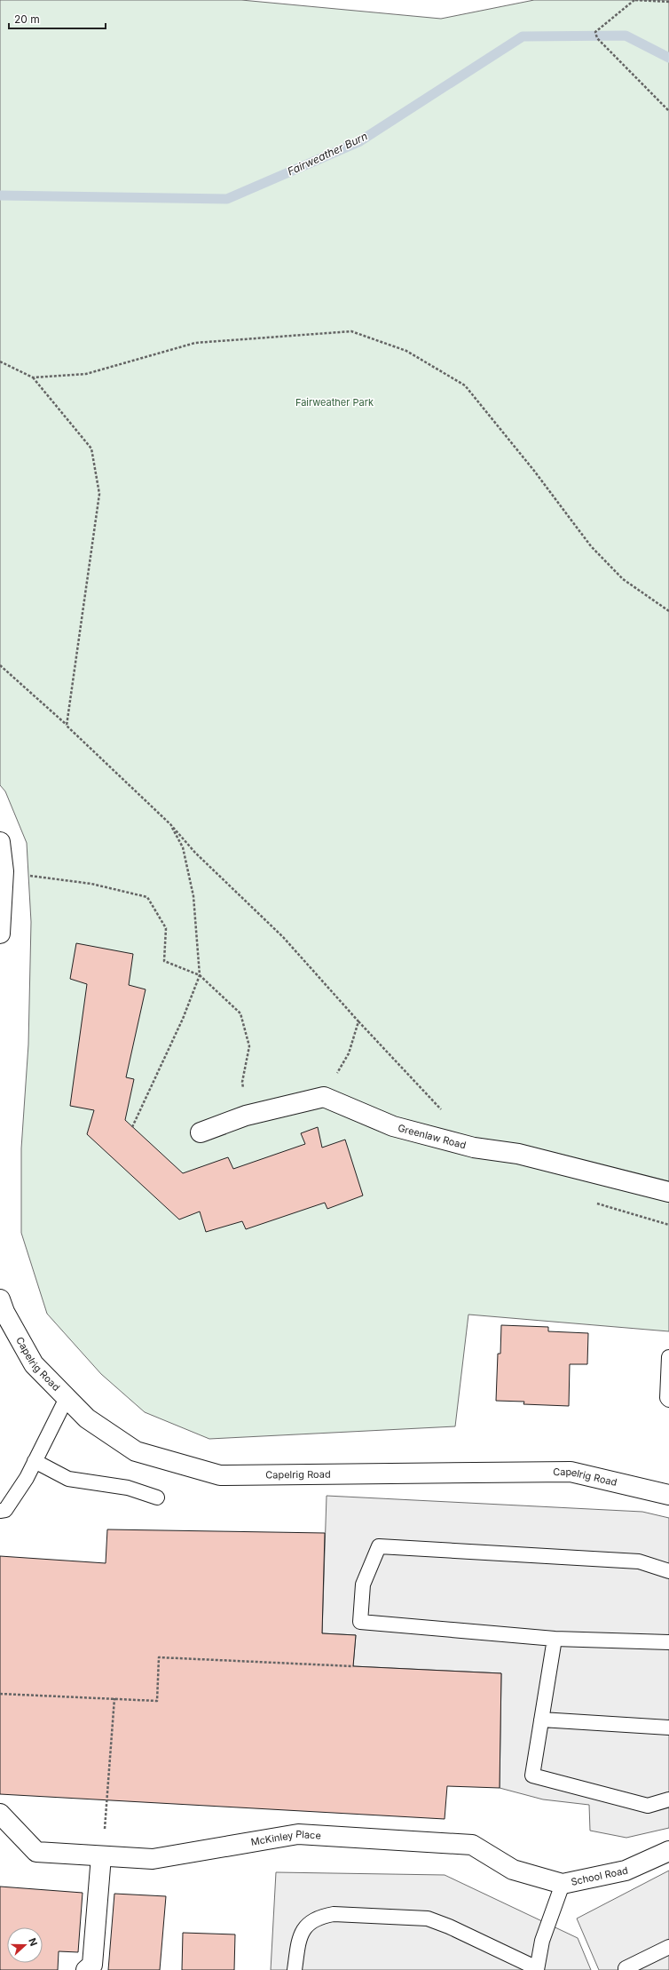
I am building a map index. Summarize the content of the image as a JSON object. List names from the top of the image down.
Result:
{
  "streets": {
    "street": [
      "Greenlaw Road",
      "Capelrig Road",
      "McKinley Place",
      "School Road"
    ]
  },
  "crossings": [
    ["McKinley Place", "School Road"]
  ],
  "water": ["Fairweather Burn"],
  "parks": ["Fairweather Park"],
  "scale_bar": "20 m",
  "north": "right"
}
